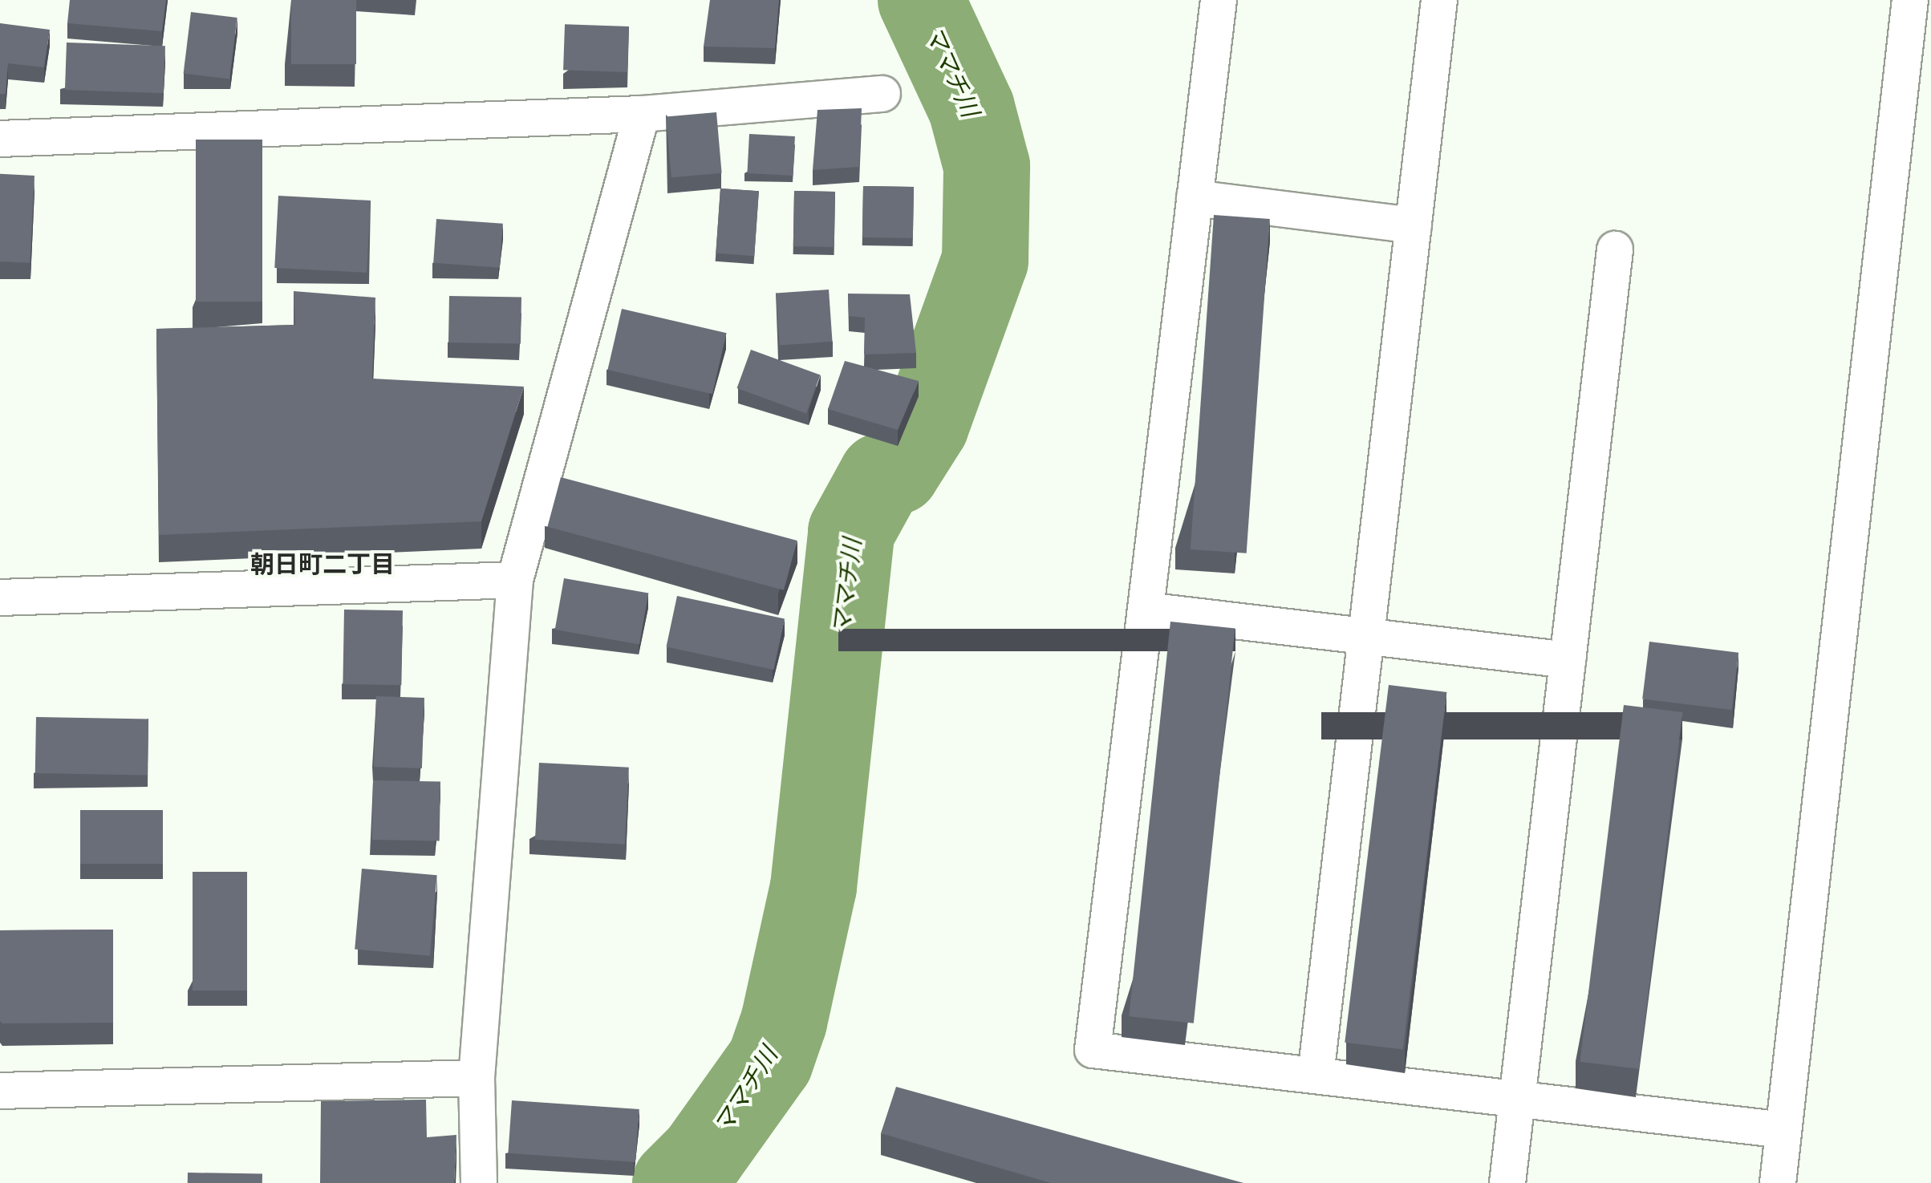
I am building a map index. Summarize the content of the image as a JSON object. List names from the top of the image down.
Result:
{
  "districts": ["朝日町二丁目"],
  "water": ["ママチ川"]
}
